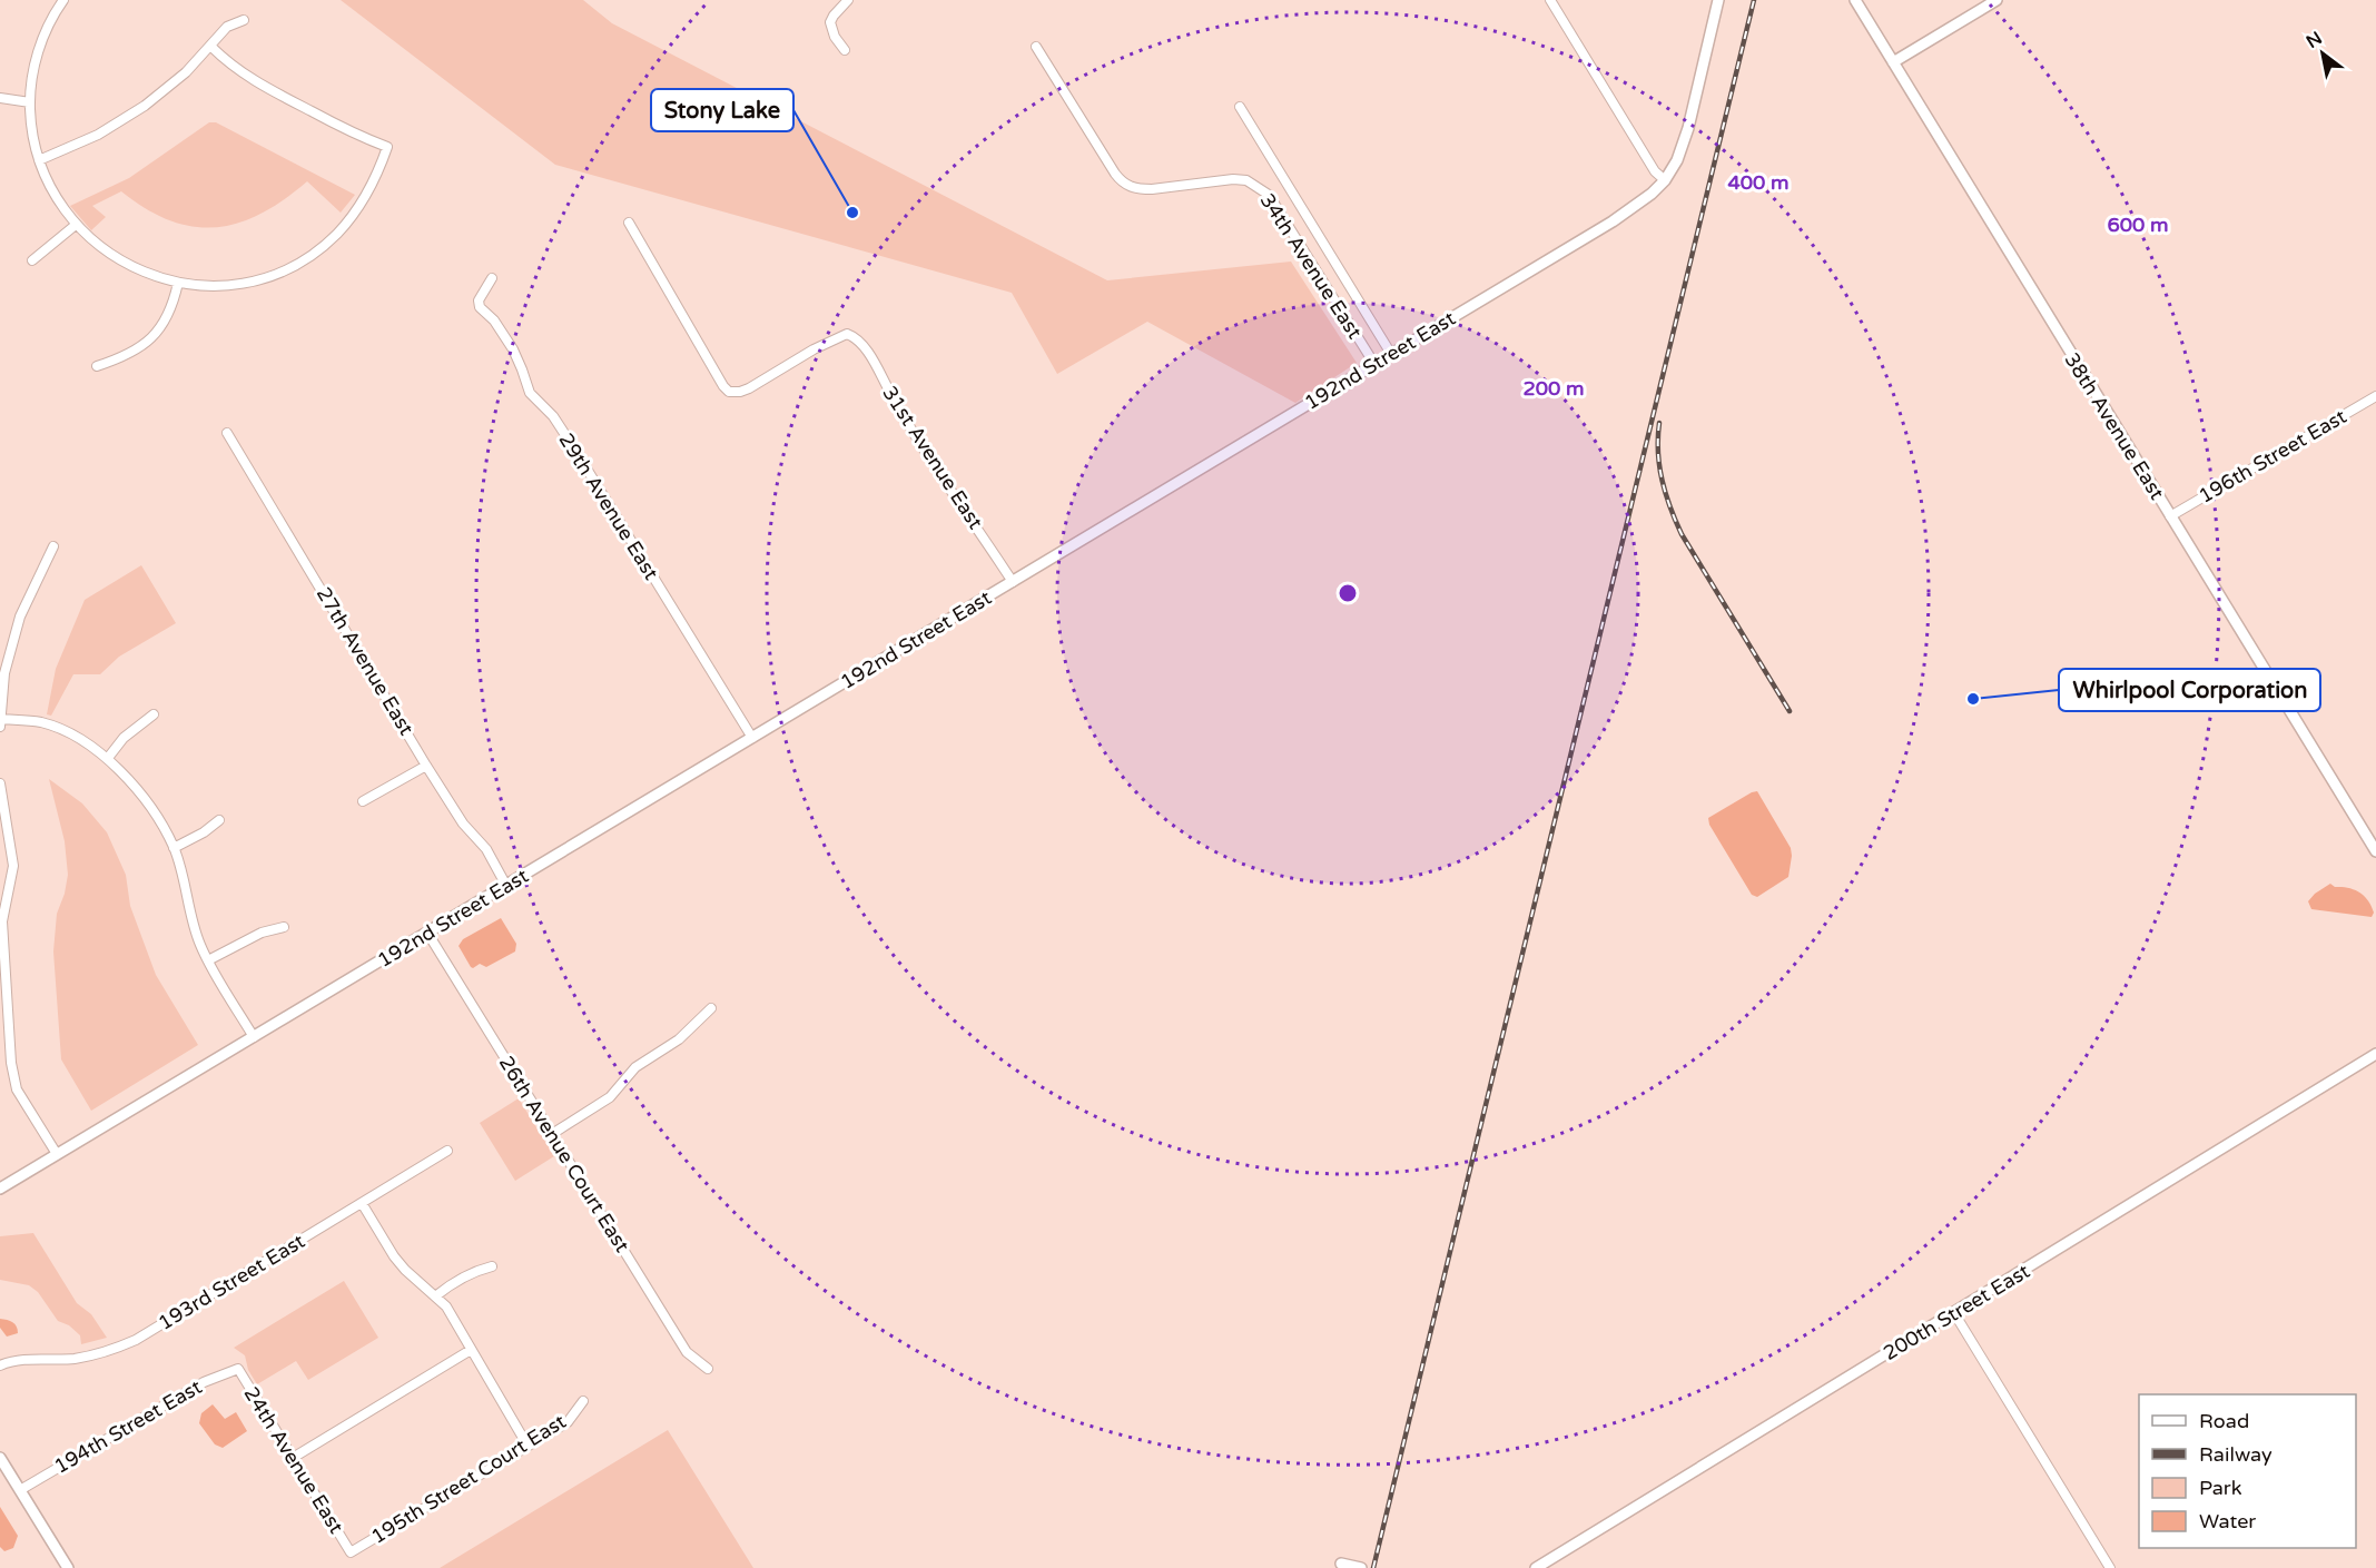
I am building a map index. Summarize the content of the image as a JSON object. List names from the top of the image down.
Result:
{
  "streets": {
    "street": [
      "34th Avenue East",
      "192nd Street East",
      "38th Avenue East",
      "196th Street East",
      "31st Avenue East",
      "29th Avenue East",
      "27th Avenue East",
      "26th Avenue Court East",
      "193rd Street East",
      "200th Street East",
      "194th Street East",
      "24th Avenue East",
      "195th Street Court East"
    ]
  },
  "crossings": [
    ["34th Avenue East", "192nd Street East"],
    ["192nd Street East", "31st Avenue East"],
    ["192nd Street East", "29th Avenue East"],
    ["192nd Street East", "27th Avenue East"],
    ["192nd Street East", "26th Avenue Court East"],
    ["38th Avenue East", "196th Street East"],
    ["194th Street East", "24th Avenue East"],
    ["24th Avenue East", "195th Street Court East"]
  ],
  "places": ["Stony Lake", "Whirlpool Corporation"],
  "legend": [
    "Road",
    "Railway",
    "Park",
    "Water"
  ],
  "north": "top left",
  "rings": ["400 m", "600 m", "200 m"]
}
